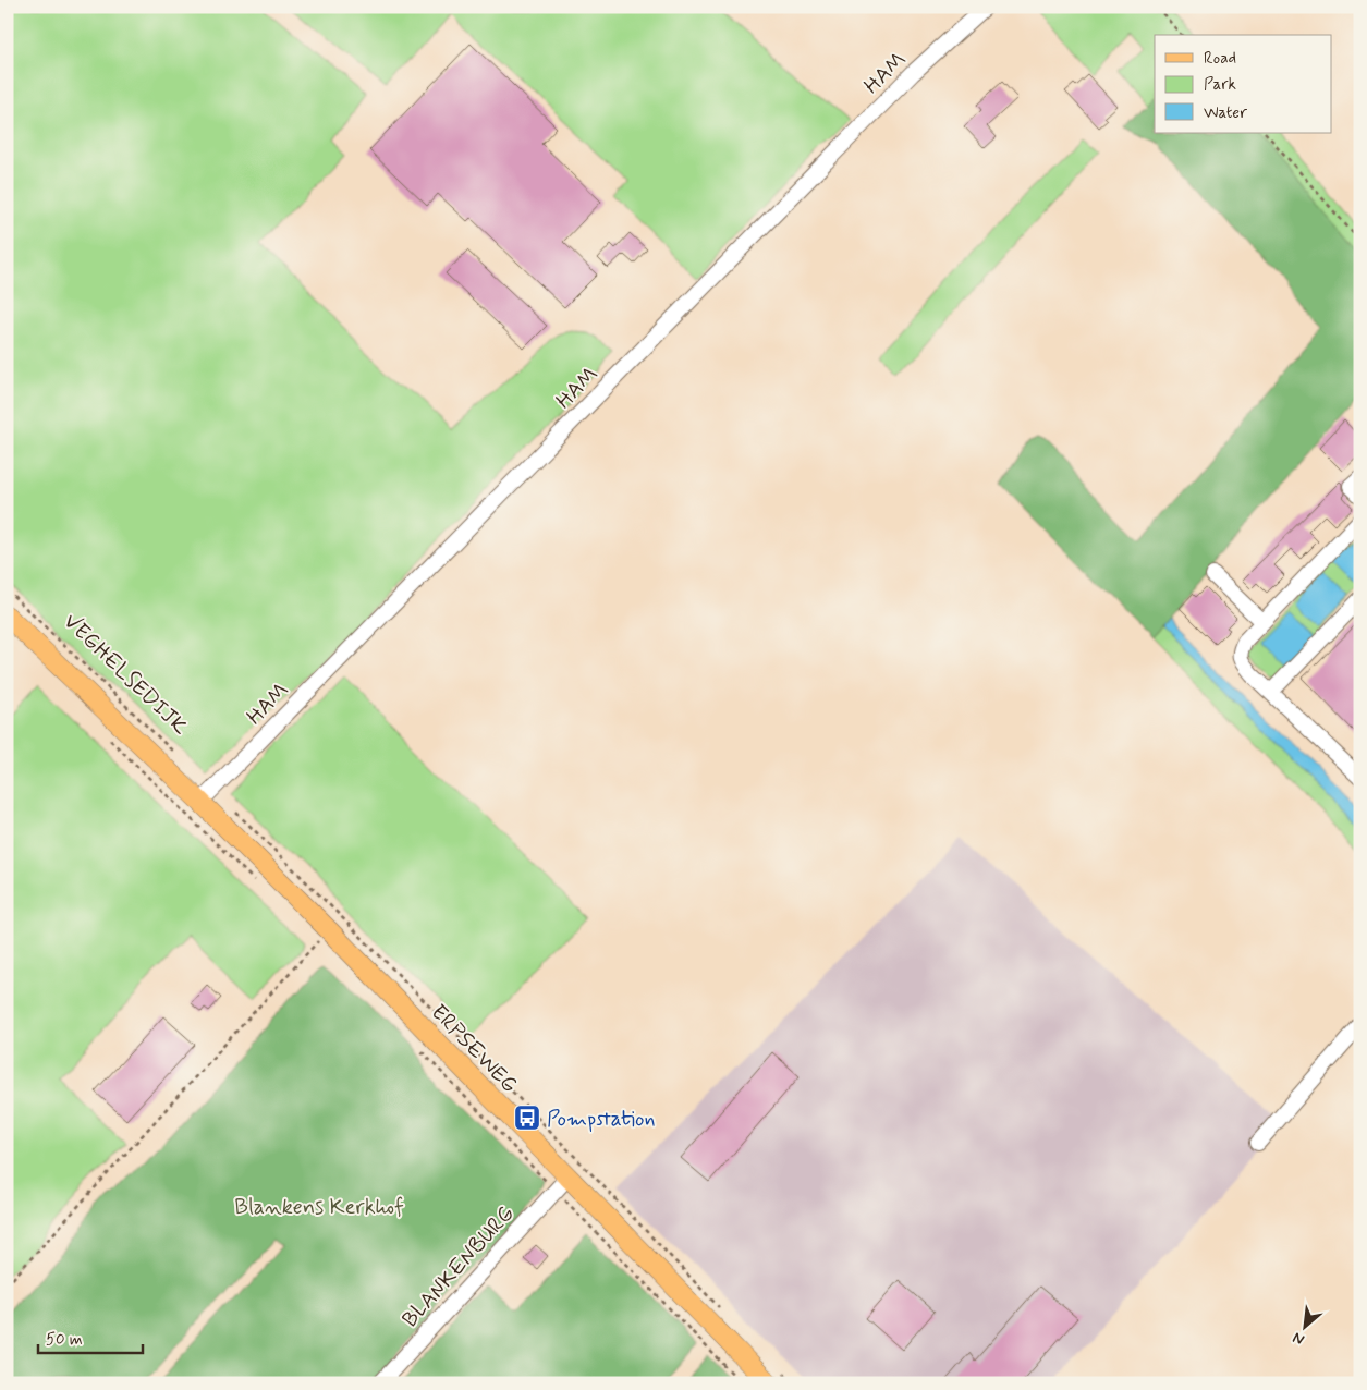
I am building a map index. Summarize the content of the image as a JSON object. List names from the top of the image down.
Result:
{
  "streets": {
    "main road": ["VEGHELSEDIJK", "ERPSEWEG"],
    "street": ["HAM", "BLANKENBURG"]
  },
  "crossings": [
    ["HAM", "VEGHELSEDIJK"],
    ["HAM", "ERPSEWEG"],
    ["VEGHELSEDIJK", "ERPSEWEG"],
    ["ERPSEWEG", "BLANKENBURG"]
  ],
  "parks": ["Blankens Kerkhof"],
  "places": {
    "bus stop": ["Pompstation"]
  },
  "legend": ["Road", "Park", "Water"],
  "scale_bar": "50 m",
  "north": "bottom left"
}
